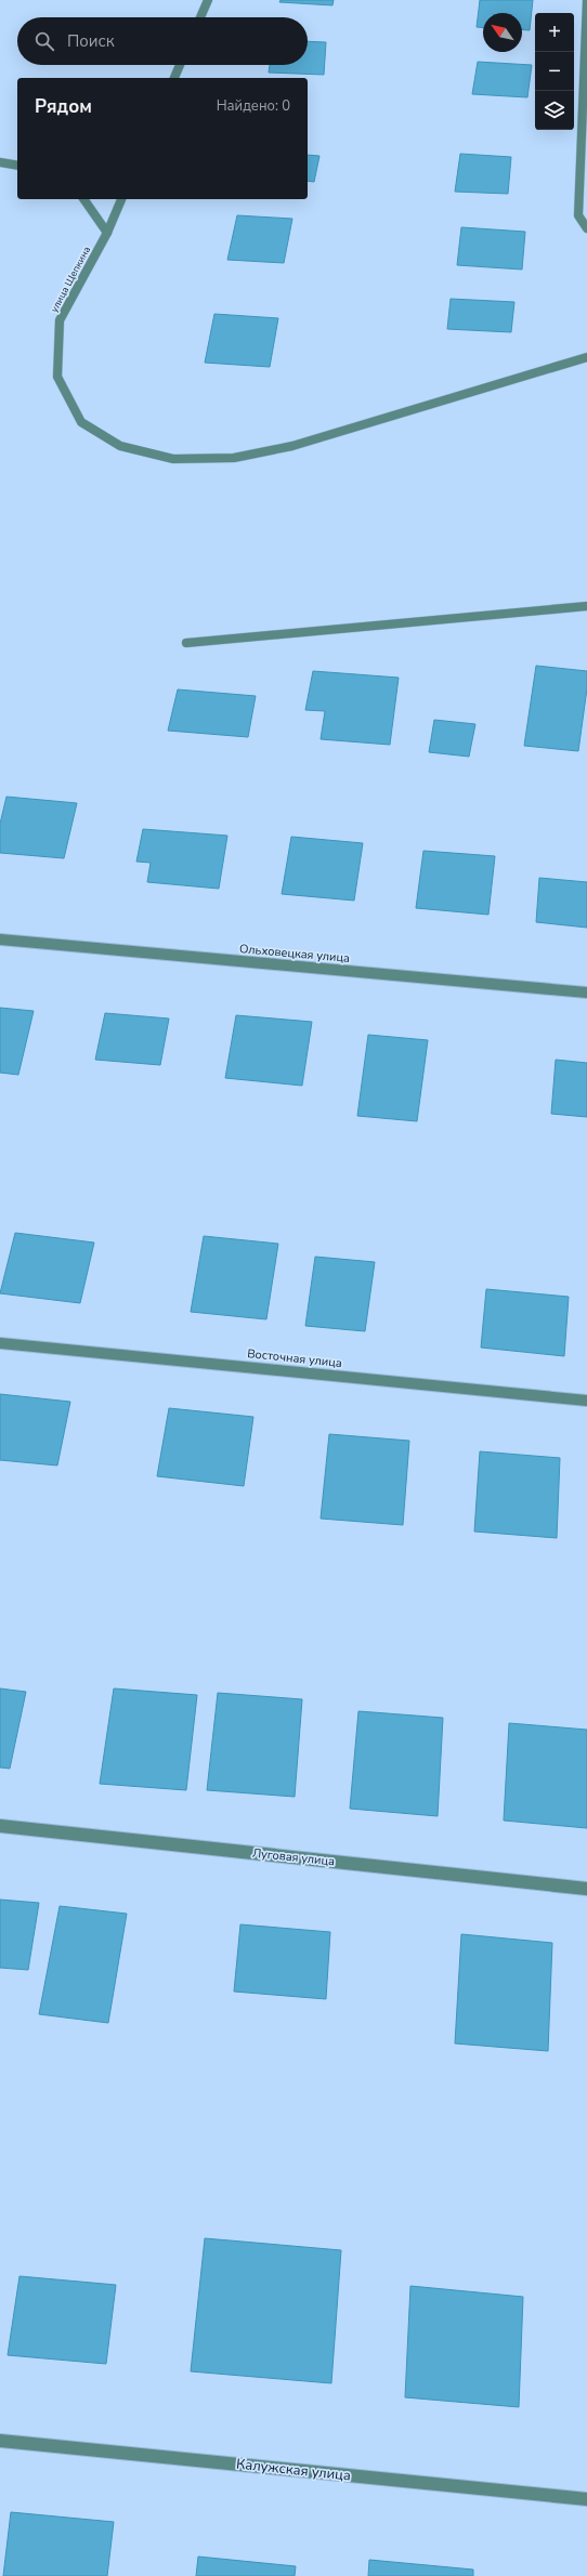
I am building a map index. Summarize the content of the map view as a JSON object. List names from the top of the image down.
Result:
{
  "streets": {
    "street": [
      "улица Щепкина",
      "Ольховецкая улица",
      "Восточная улица",
      "Луговая улица",
      "Калужская улица"
    ]
  },
  "north": "top left",
  "page": {
    "map_buttons": ["+", "−"],
    "search": "Поиск",
    "heading": ["Рядом", "Найдено: 0"]
  }
}
